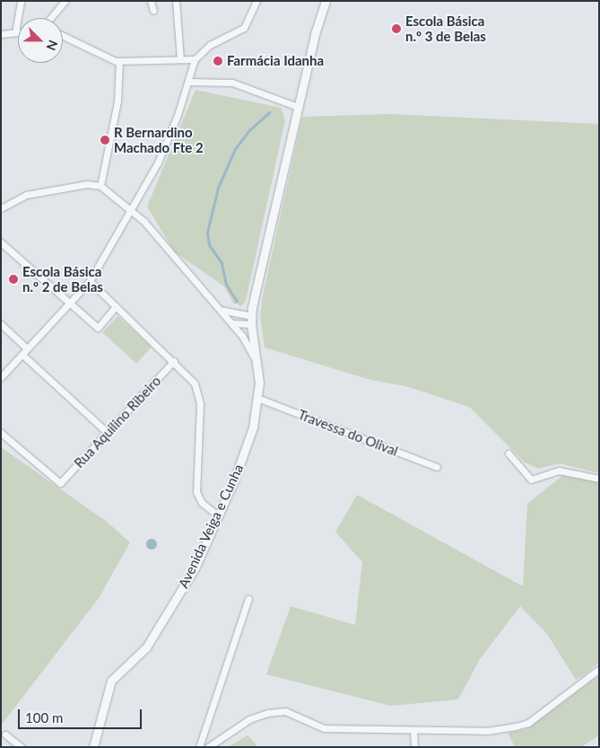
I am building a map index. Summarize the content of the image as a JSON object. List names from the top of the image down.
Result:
{
  "streets": {
    "street": ["Rua Aquilino Ribeiro", "Travessa do Olival", "Avenida Veiga e Cunha"]
  },
  "crossings": [
    ["Travessa do Olival", "Avenida Veiga e Cunha"]
  ],
  "places": [
    "Escola Básica n.º 3 de Belas",
    "Farmácia Idanha",
    "R Bernardino Machado Fte 2",
    "Escola Básica n.º 2 de Belas"
  ],
  "scale_bar": "100 m",
  "north": "bottom right"
}
